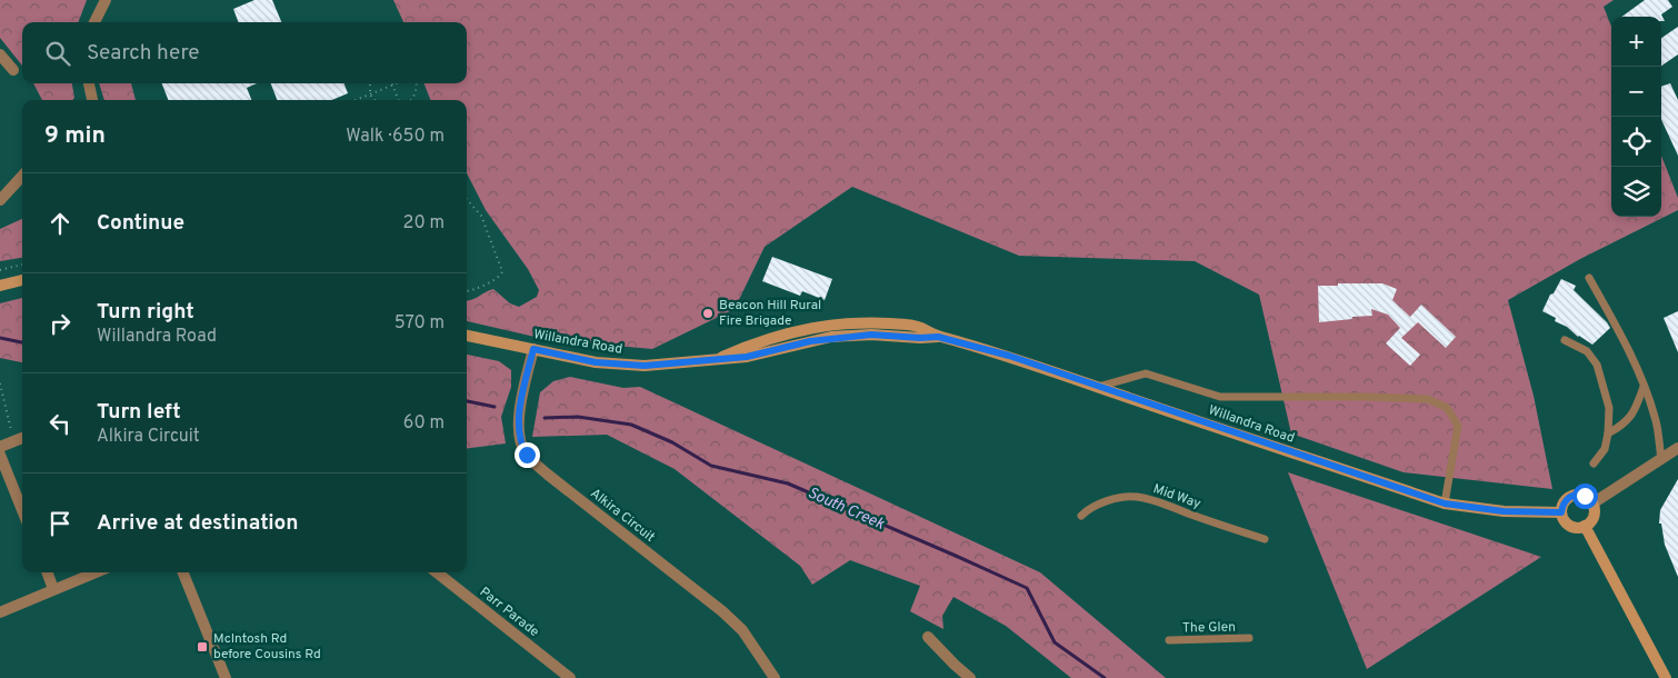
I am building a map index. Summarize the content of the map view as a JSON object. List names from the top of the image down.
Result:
{
  "streets": {
    "main road": ["Willandra Road"],
    "street": ["Alkira Circuit", "Parr Parade"],
    "lane": ["Mid Way", "The Glen"]
  },
  "crossings": [
    ["Willandra Road", "Alkira Circuit"]
  ],
  "water": ["South Creek"],
  "places": {
    "other": ["Beacon Hill Rural Fire Brigade"],
    "transit": ["McIntosh Rd before Cousins Rd"]
  },
  "page": {
    "map_buttons": ["+", "−"],
    "search": "Search here",
    "heading": ["9 min", "Walk · 650 m"],
    "list": [
      ["Continue", "20 m"],
      ["Turn right", "Willandra Road", "570 m"],
      ["Turn left", "Alkira Circuit", "60 m"],
      "Arrive at destination"
    ]
  }
}
